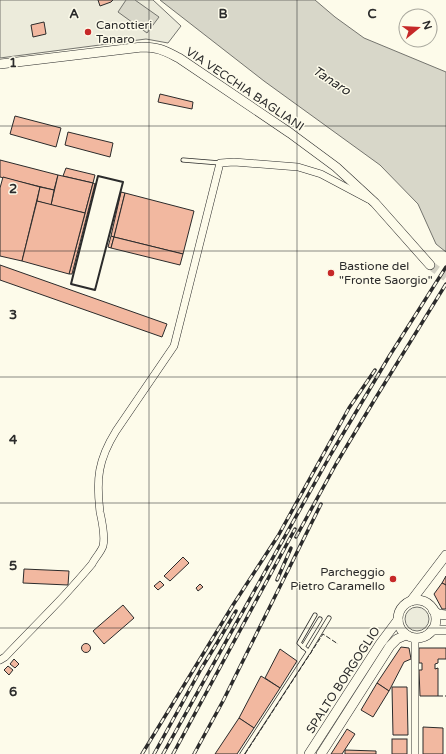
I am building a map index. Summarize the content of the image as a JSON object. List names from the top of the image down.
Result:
{
  "streets": {
    "main road": ["VIA VECCHIA BAGLIANI", "SPALTO BORGOGLIO"]
  },
  "water": ["Tanaro"],
  "places": ["Canottieri Tanaro", "Bastione del \"Fronte Saorgio\"", "Parcheggio Pietro Caramello"],
  "north": "right",
  "grid": {
    "columns": ["A", "B", "C"],
    "rows": [
      "1",
      "2",
      "3",
      "4",
      "5",
      "6"
    ]
  }
}
